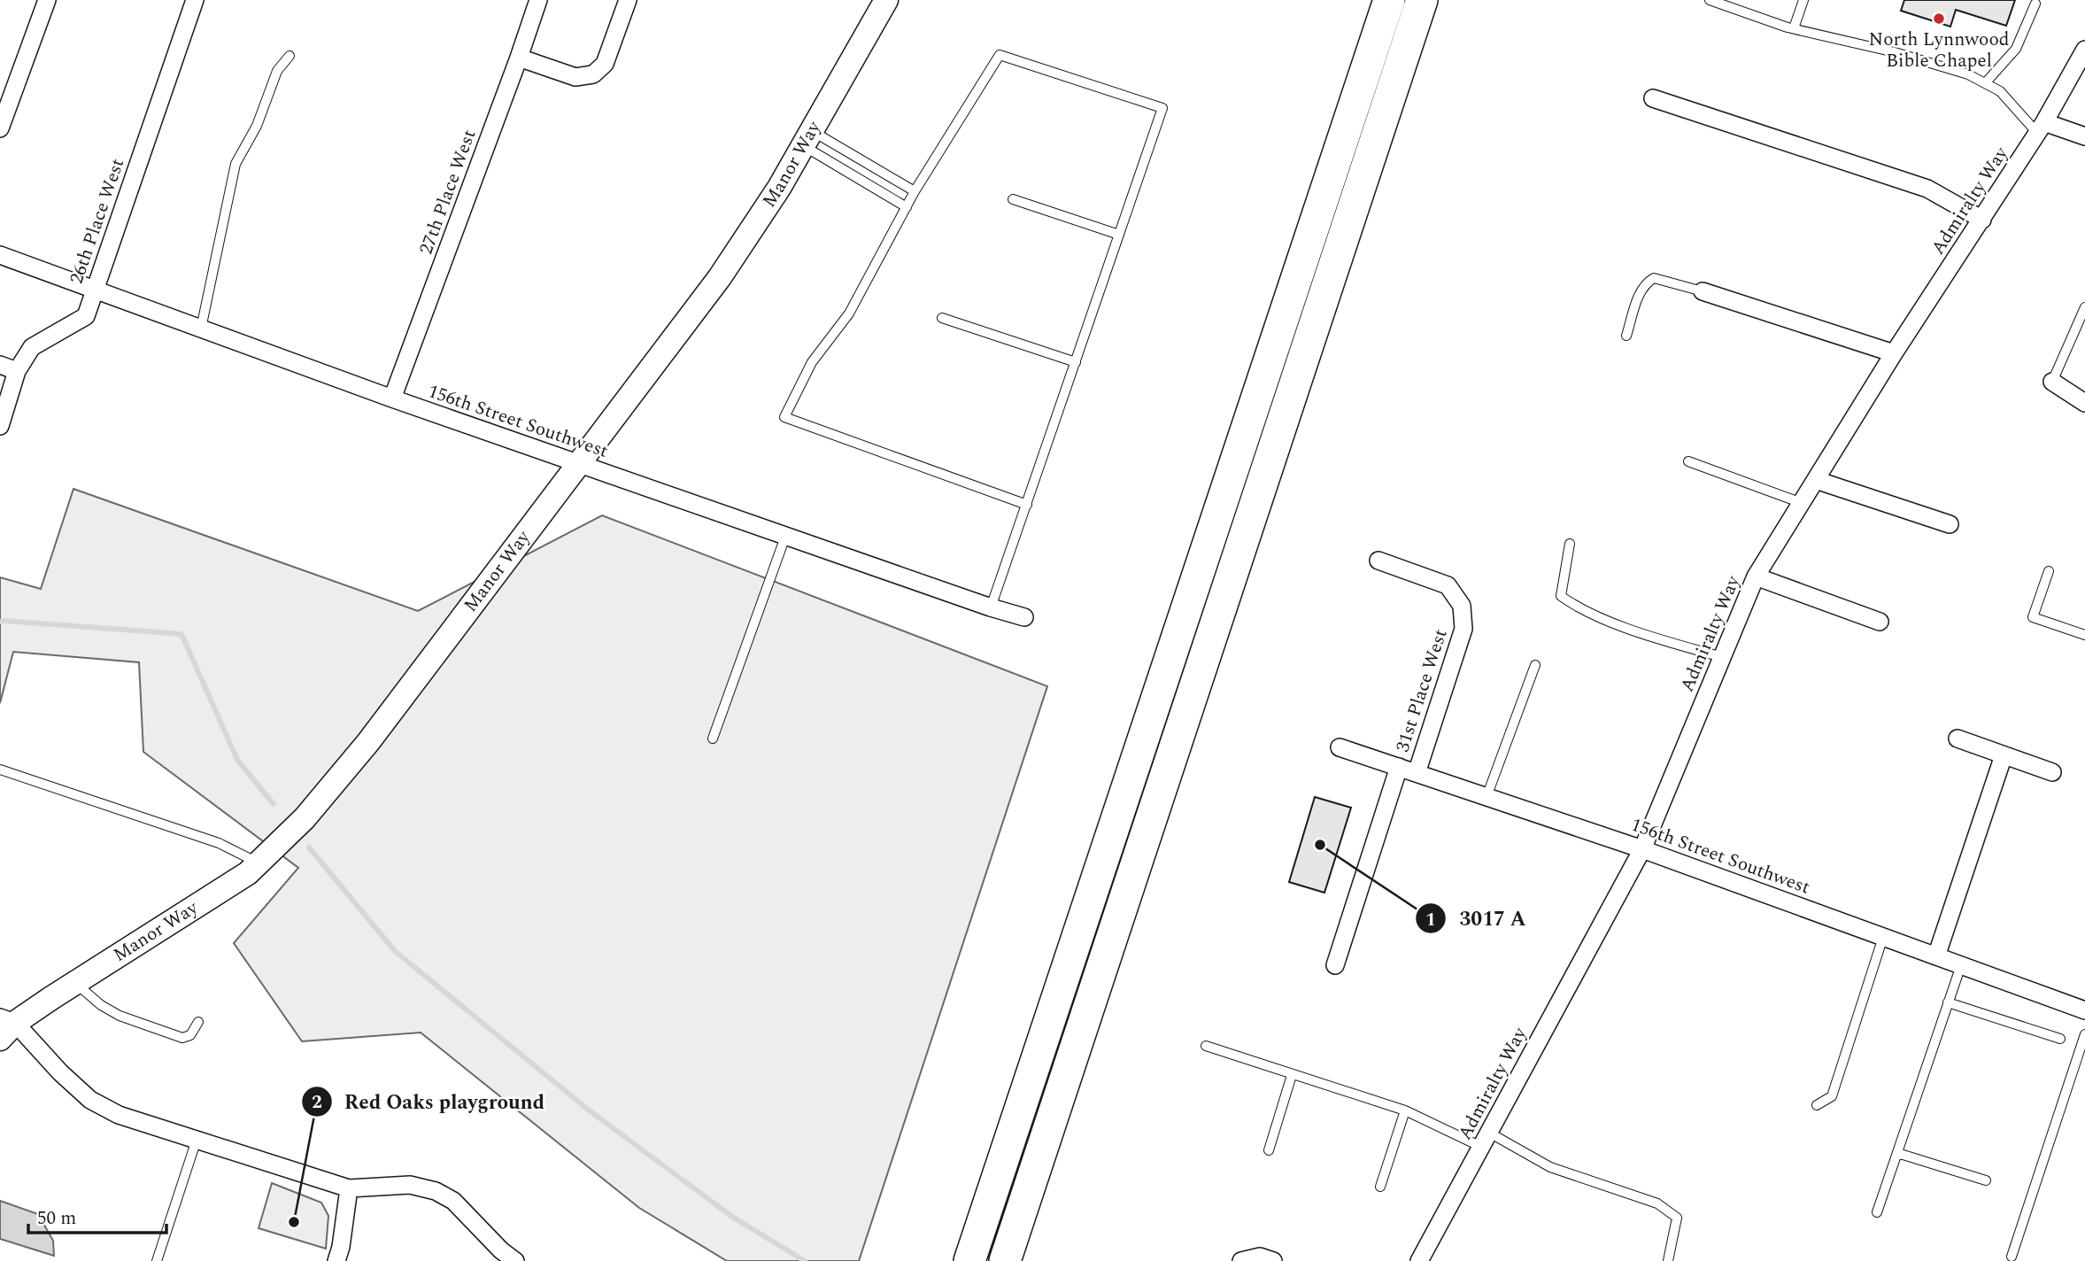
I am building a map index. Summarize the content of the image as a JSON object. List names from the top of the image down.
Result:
{
  "streets": {
    "street": [
      "Manor Way",
      "27th Place West",
      "Admiralty Way",
      "26th Place West",
      "156th Street Southwest",
      "31st Place West"
    ]
  },
  "crossings": [
    ["Manor Way", "156th Street Southwest"],
    ["27th Place West", "156th Street Southwest"],
    ["Admiralty Way", "156th Street Southwest"],
    ["26th Place West", "156th Street Southwest"],
    ["156th Street Southwest", "31st Place West"]
  ],
  "places": ["North Lynnwood Bible Chapel", "3017 A", "Red Oaks playground"],
  "scale_bar": "50 m"
}
